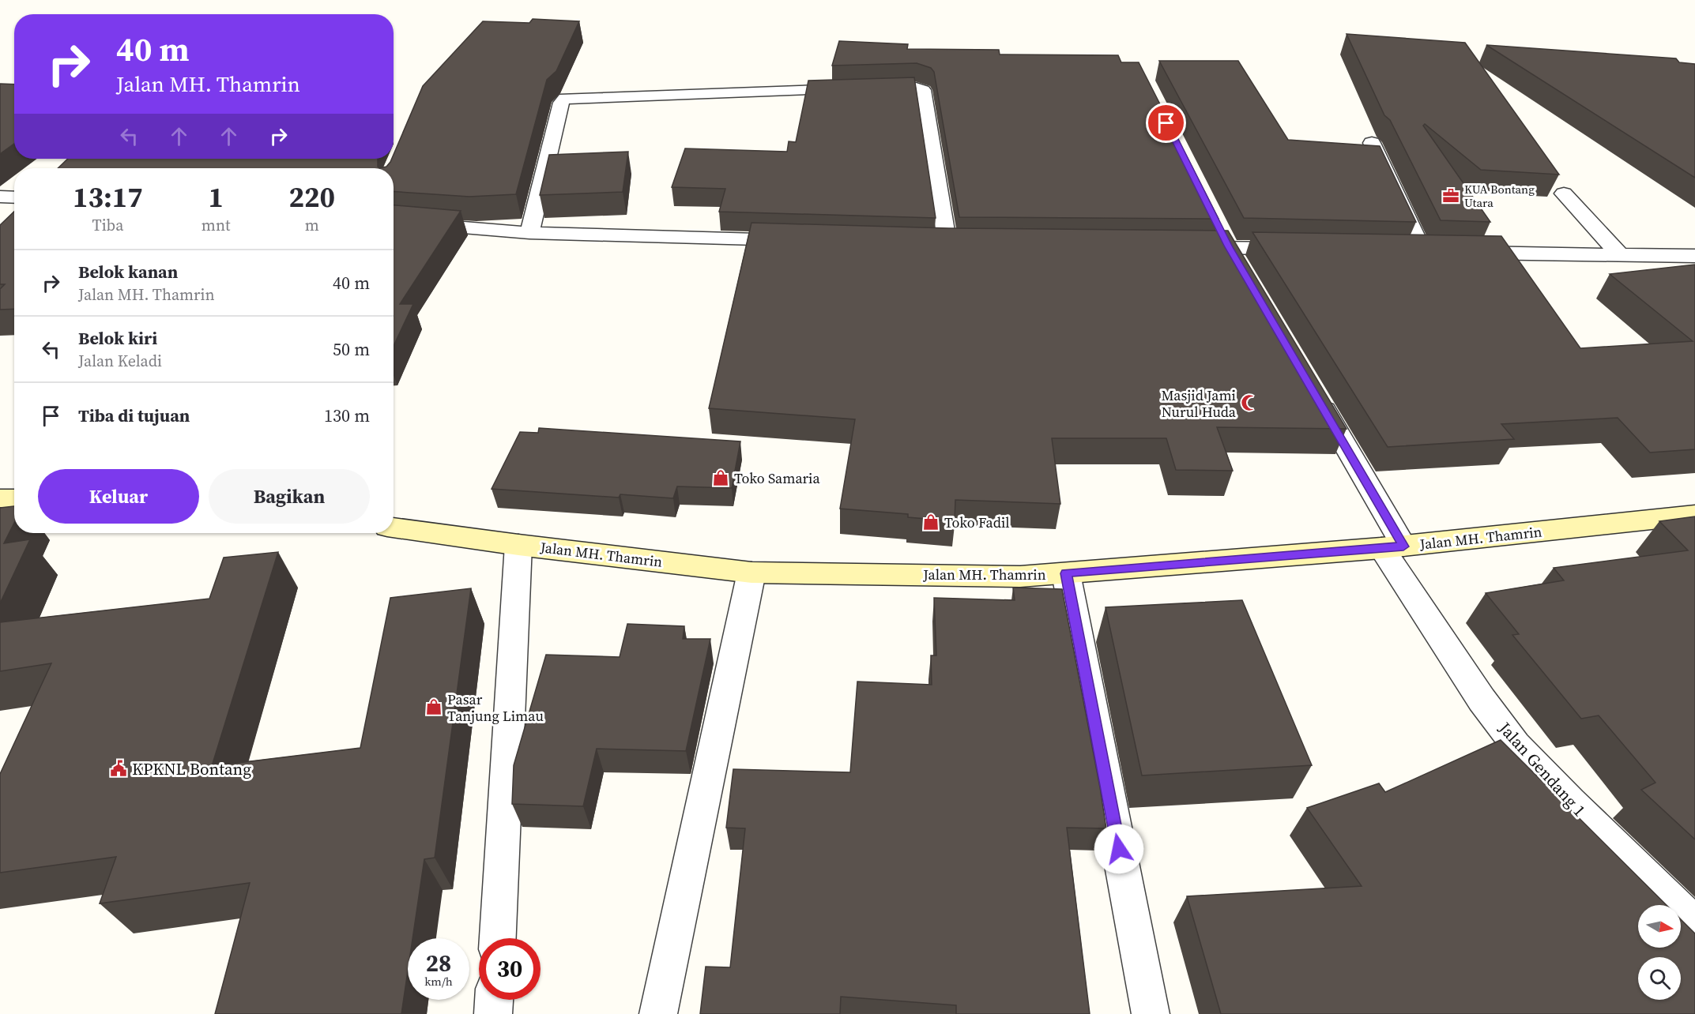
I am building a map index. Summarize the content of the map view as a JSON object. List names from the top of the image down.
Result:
{
  "streets": {
    "street": ["Jalan MH. Thamrin", "Jalan Gendang 1"]
  },
  "crossings": [
    ["Jalan MH. Thamrin", "Jalan Gendang 1"]
  ],
  "places": {
    "office": ["KUA Bontang Utara"],
    "mosque": ["Masjid Jami Nurul Huda"],
    "shop": ["Toko Samaria", "Toko Fadil", "Pasar Tanjung Limau"],
    "public building": ["KPKNL Bontang"]
  },
  "north": "right",
  "page": {
    "turn": ["40 m", "Jalan MH. Thamrin"],
    "eta": [
      "13:17",
      "Tiba",
      "1",
      "mnt",
      "220",
      "m"
    ],
    "list": [
      {
        "name": "Belok kanan",
        "note": "Jalan MH. Thamrin",
        "value": "40 m"
      },
      {
        "name": "Belok kiri",
        "note": "Jalan Keladi",
        "value": "50 m"
      },
      {
        "name": "Tiba di tujuan",
        "value": "130 m"
      }
    ],
    "buttons": ["Keluar", "Bagikan"],
    "speed": "28 km/h",
    "limit": "30"
  }
}
